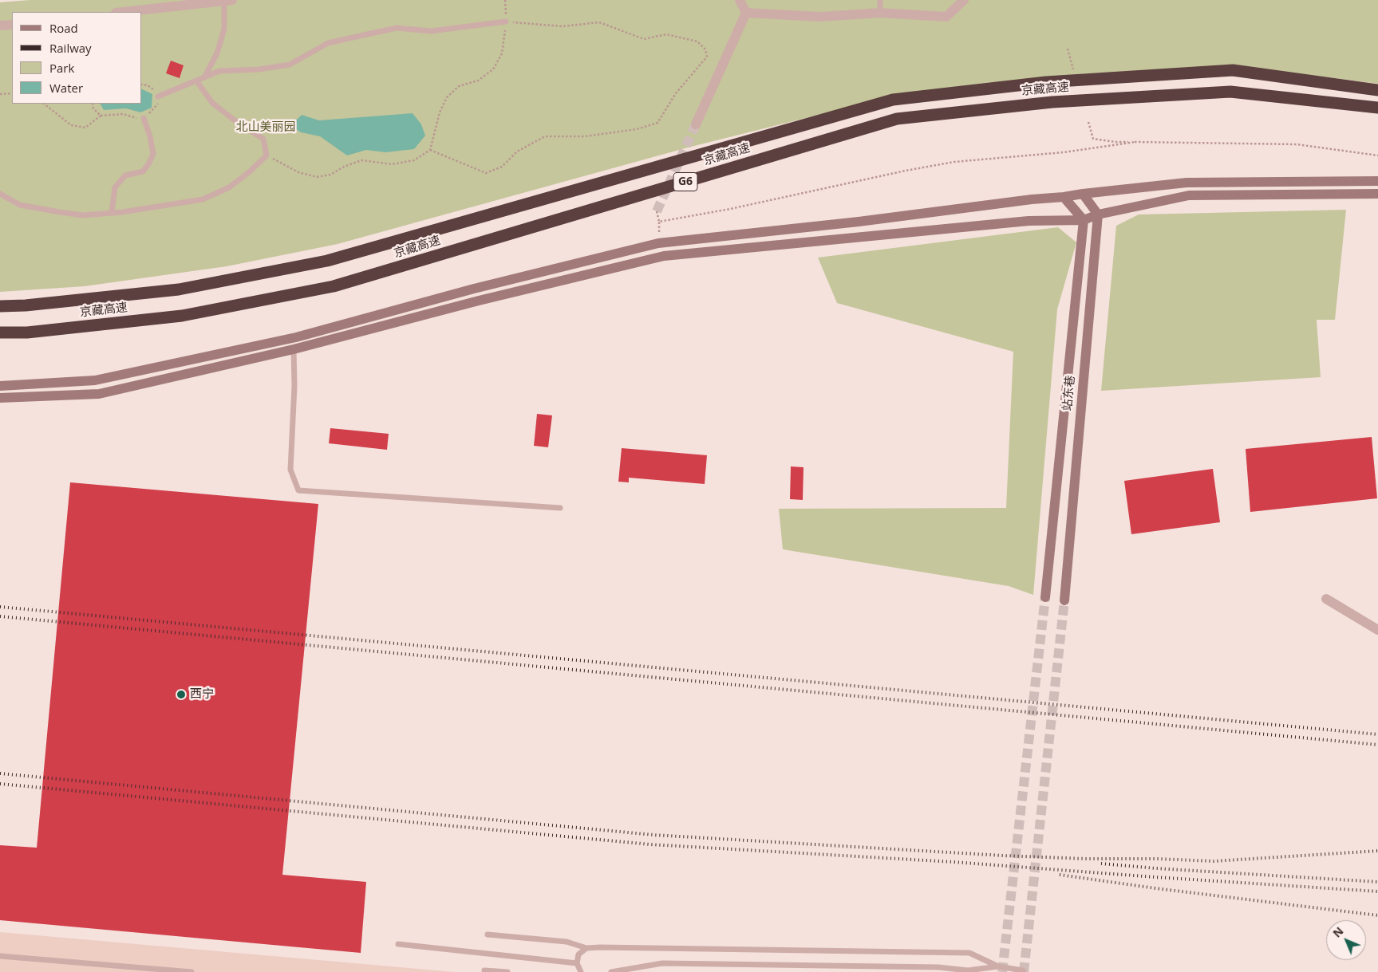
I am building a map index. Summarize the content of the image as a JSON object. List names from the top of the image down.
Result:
{
  "streets": {
    "highway": ["京藏高速", "G6"],
    "main road": ["站东巷"]
  },
  "parks": ["北山美丽园"],
  "places": ["西宁"],
  "legend": [
    "Road",
    "Railway",
    "Park",
    "Water"
  ],
  "north": "top left"
}
